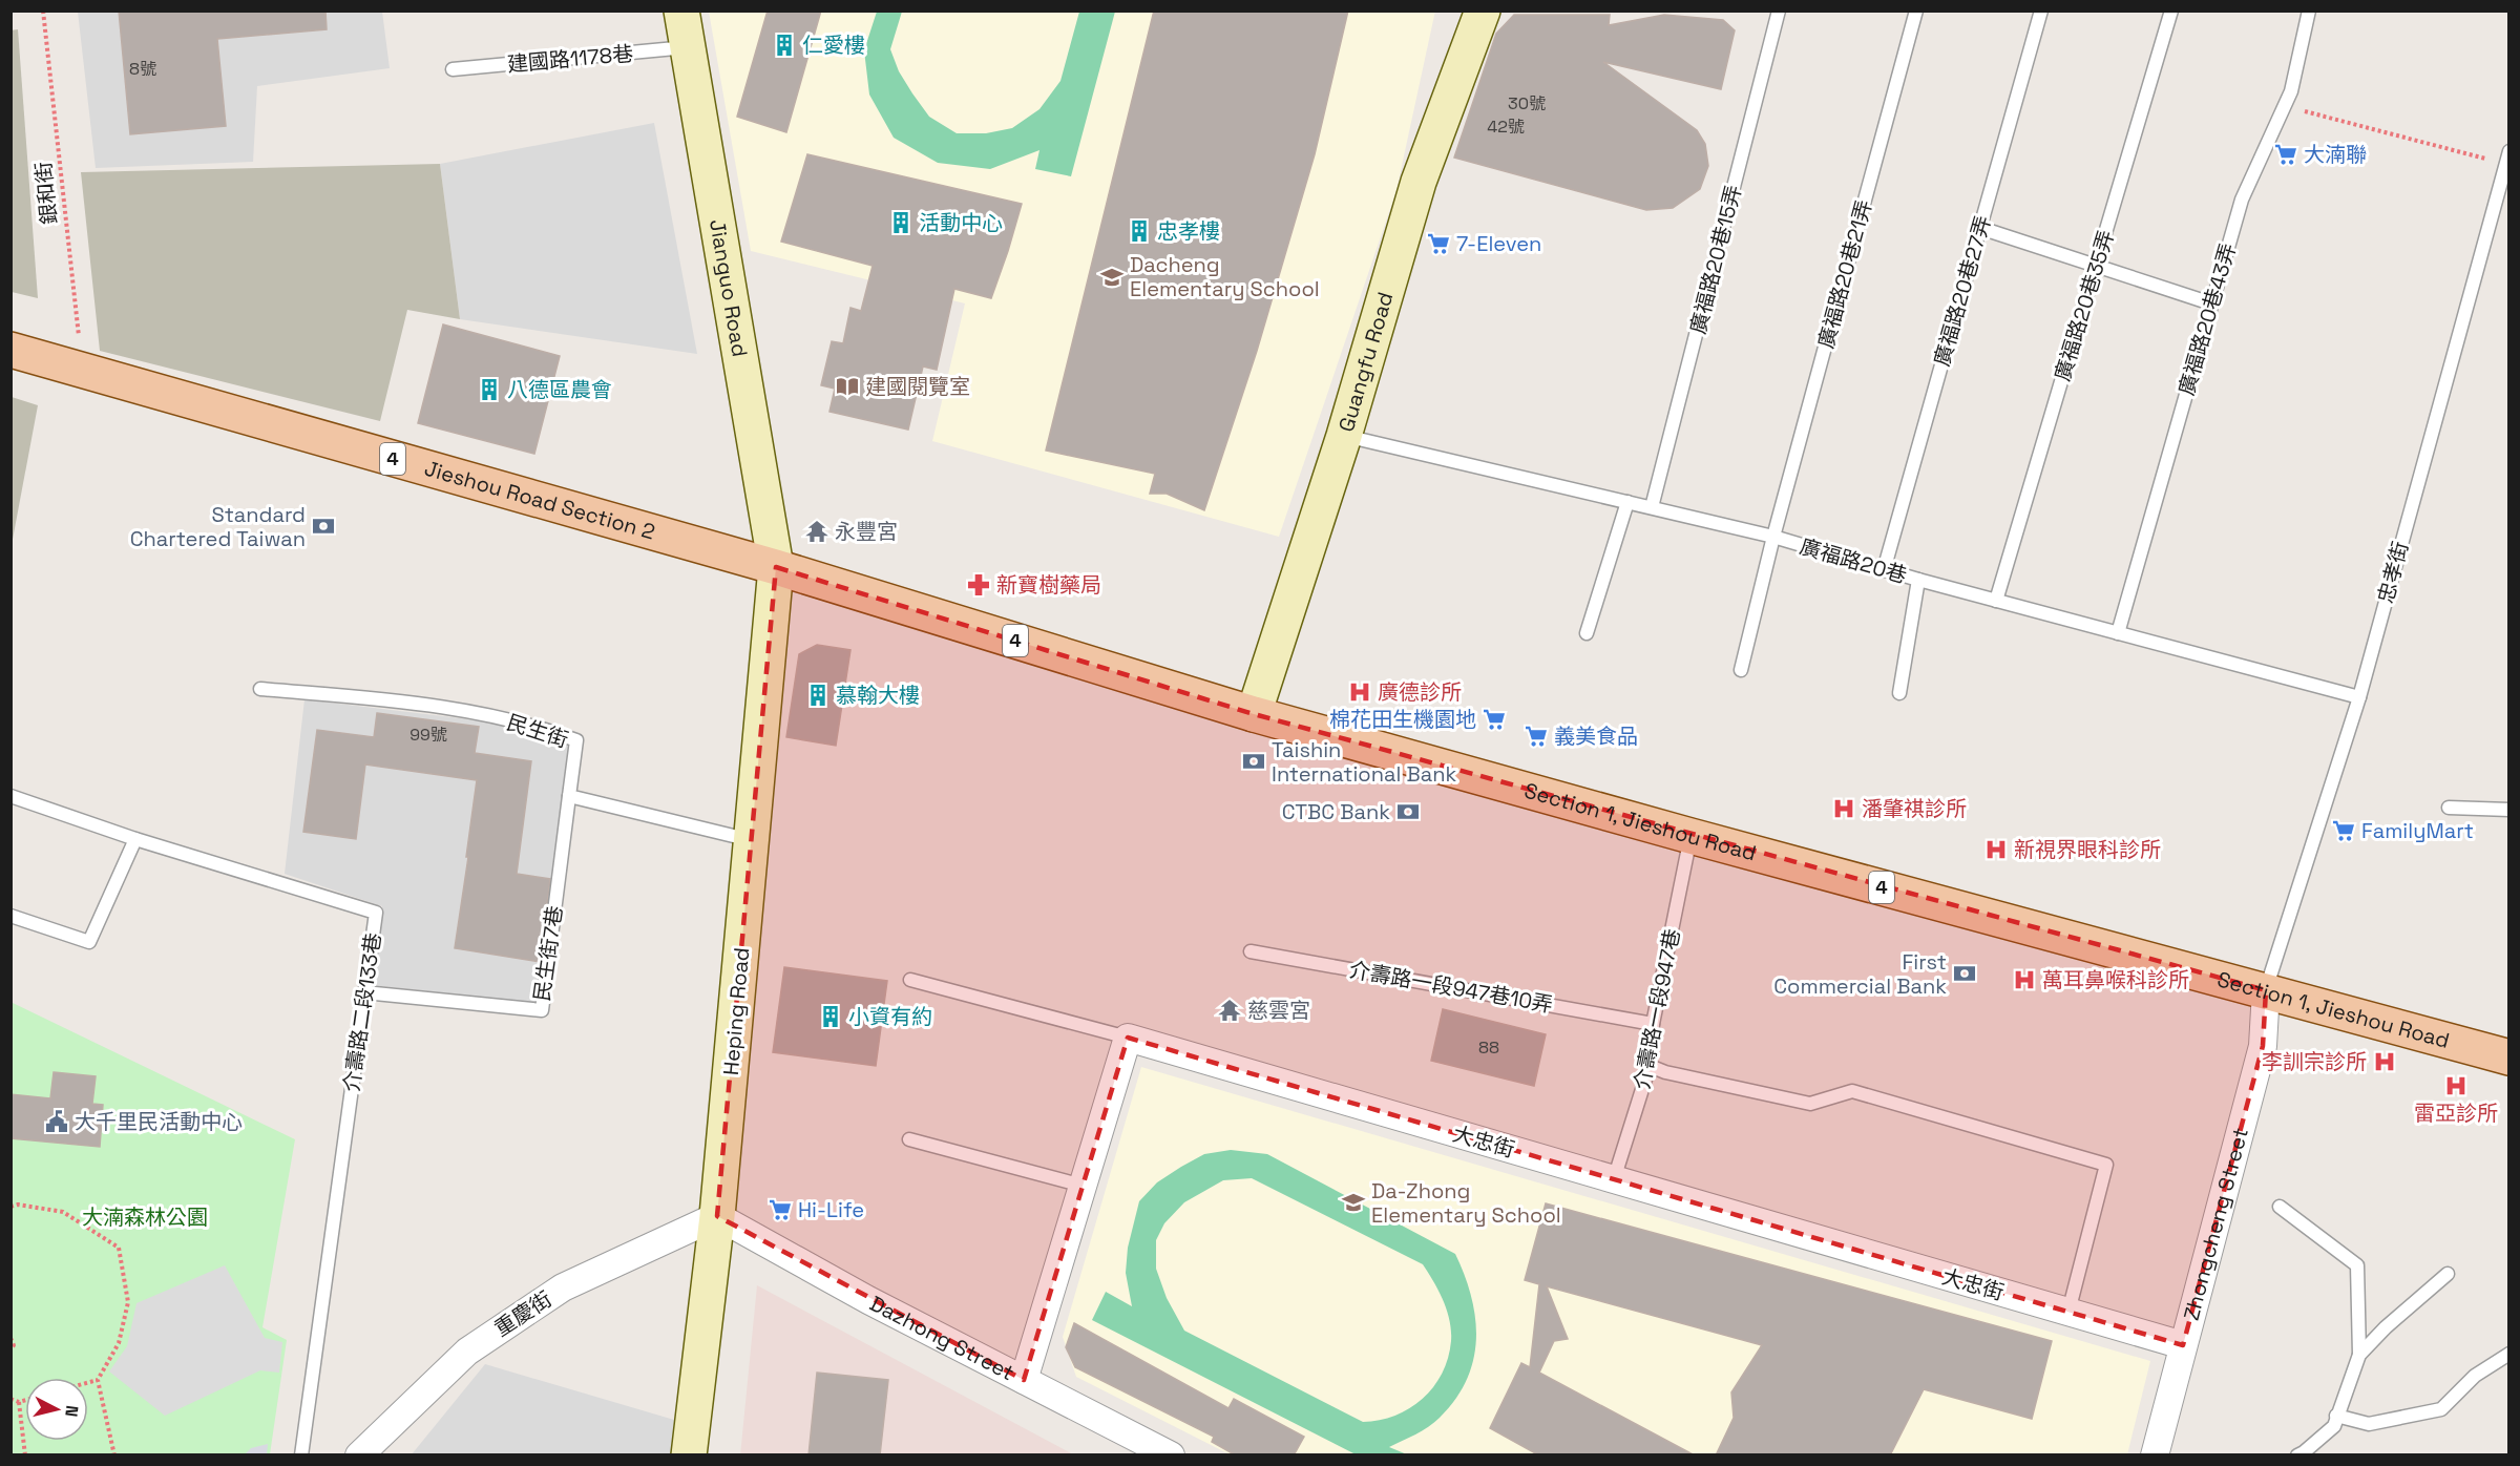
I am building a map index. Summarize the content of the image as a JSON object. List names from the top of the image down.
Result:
{
  "streets": {
    "main road": ["4", "Jieshou Road Section 2", "Section 1, Jieshou Road"],
    "street": [
      "Jianguo Road",
      "Guangfu Road",
      "Heping Road",
      "大忠街",
      "Zhongcheng Street",
      "重慶街",
      "Dazhong Street"
    ],
    "lane": [
      "建國路1178巷",
      "廣福路20巷15弄",
      "廣福路20巷21弄",
      "廣福路20巷27弄",
      "廣福路20巷35弄",
      "廣福路20巷43弄",
      "廣福路20巷",
      "忠孝街",
      "民生街",
      "民生街7巷",
      "介壽路一段947巷10弄",
      "介壽路一段947巷",
      "介壽路二段133巷"
    ],
    "path": ["銀和街"]
  },
  "crossings": [
    ["建國路1178巷", "Jianguo Road"],
    ["銀和街", "Jieshou Road Section 2"],
    ["廣福路20巷15弄", "廣福路20巷"],
    ["廣福路20巷21弄", "廣福路20巷"],
    ["Jianguo Road", "Jieshou Road Section 2"],
    ["Jianguo Road", "Section 1, Jieshou Road"],
    ["Jianguo Road", "Heping Road"],
    ["廣福路20巷27弄", "廣福路20巷"],
    ["廣福路20巷35弄", "廣福路20巷"],
    ["廣福路20巷43弄", "廣福路20巷"],
    ["Guangfu Road", "廣福路20巷"],
    ["Guangfu Road", "Section 1, Jieshou Road"],
    ["Jieshou Road Section 2", "Section 1, Jieshou Road"],
    ["Jieshou Road Section 2", "Heping Road"],
    ["廣福路20巷", "忠孝街"],
    ["忠孝街", "Section 1, Jieshou Road"],
    ["忠孝街", "Zhongcheng Street"],
    ["民生街", "民生街7巷"],
    ["Section 1, Jieshou Road", "介壽路一段947巷"],
    ["Section 1, Jieshou Road", "Heping Road"],
    ["Section 1, Jieshou Road", "Zhongcheng Street"],
    ["民生街7巷", "介壽路二段133巷"],
    ["介壽路一段947巷10弄", "介壽路一段947巷"],
    ["介壽路一段947巷", "大忠街"],
    ["Heping Road", "重慶街"],
    ["Heping Road", "Dazhong Street"],
    ["大忠街", "Zhongcheng Street"],
    ["重慶街", "Dazhong Street"]
  ],
  "parks": ["大湳森林公園"],
  "places": {
    "building": [
      "仁愛樓",
      "活動中心",
      "忠孝樓",
      "八德區農會",
      "慕翰大樓",
      "小資有約"
    ],
    "supermarket": [
      "大湳聯",
      "7-Eleven",
      "棉花田生機園地",
      "義美食品",
      "FamilyMart",
      "Hi-Life"
    ],
    "school or university": ["Dacheng Elementary School", "Da-Zhong Elementary School"],
    "library": ["建國閱覽室"],
    "bank": [
      "Standard Chartered Taiwan",
      "Taishin International Bank",
      "CTBC Bank",
      "First Commercial Bank"
    ],
    "temple": ["永豐宮", "慈雲宮"],
    "pharmacy": ["新寶樹藥局"],
    "hospital": [
      "廣德診所",
      "潘肇祺診所",
      "新視界眼科診所",
      "萬耳鼻喉科診所",
      "李訓宗診所",
      "雷亞診所"
    ],
    "public building": ["大千里民活動中心"]
  },
  "house_numbers": [
    "8號",
    "30號",
    "42號",
    "99號",
    "88"
  ],
  "north": "right"
}
